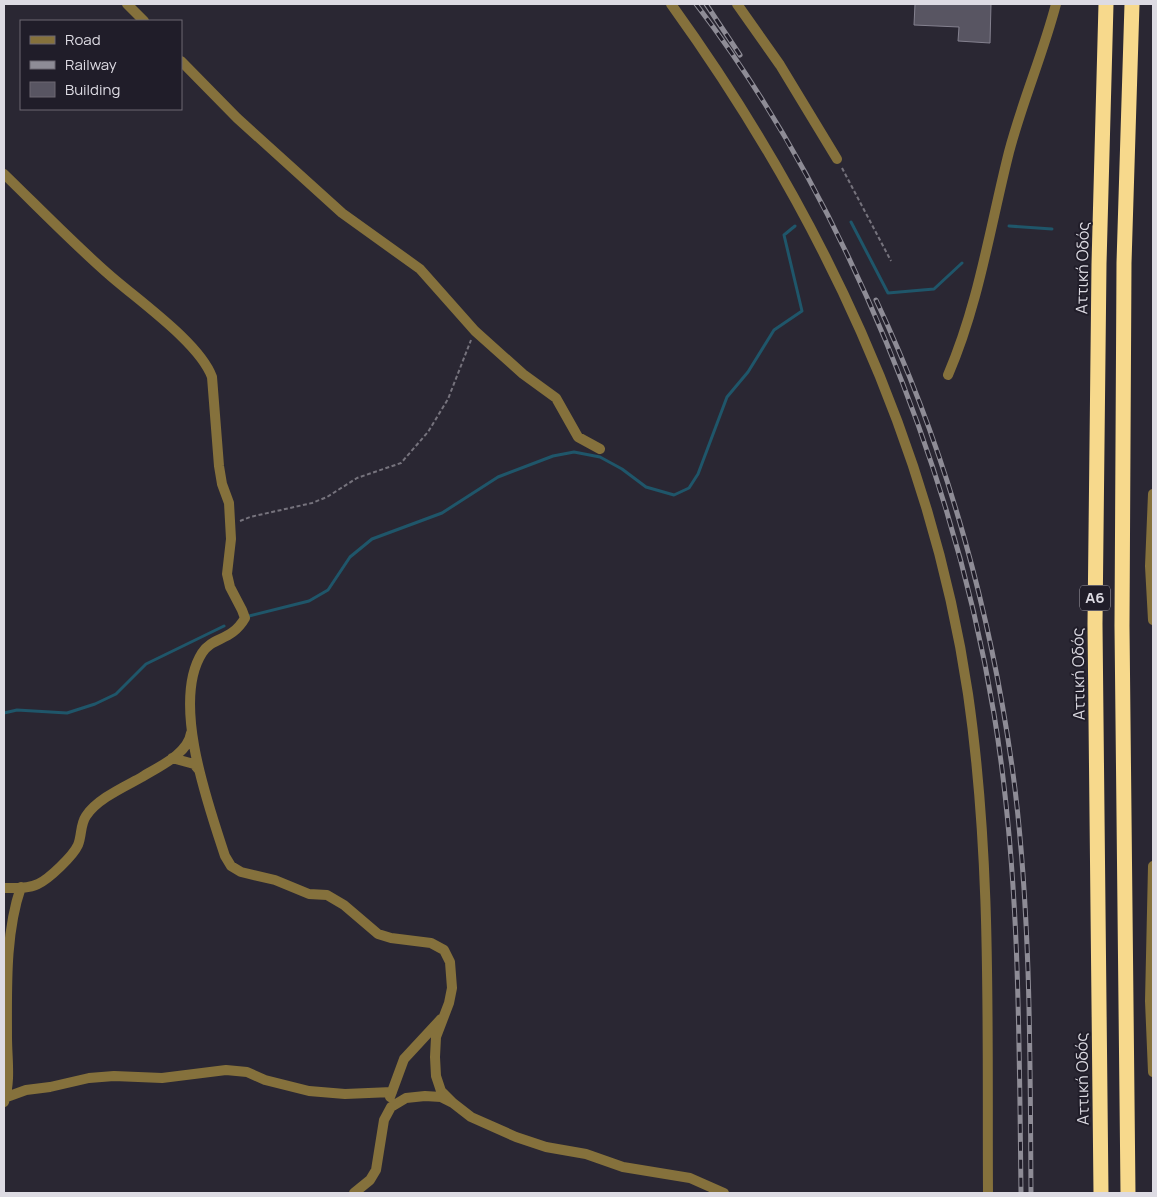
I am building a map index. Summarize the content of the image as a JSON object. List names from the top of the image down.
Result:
{
  "streets": {
    "highway": ["Αττική Οδός", "Α6"]
  },
  "legend": ["Road", "Railway", "Building"]
}
